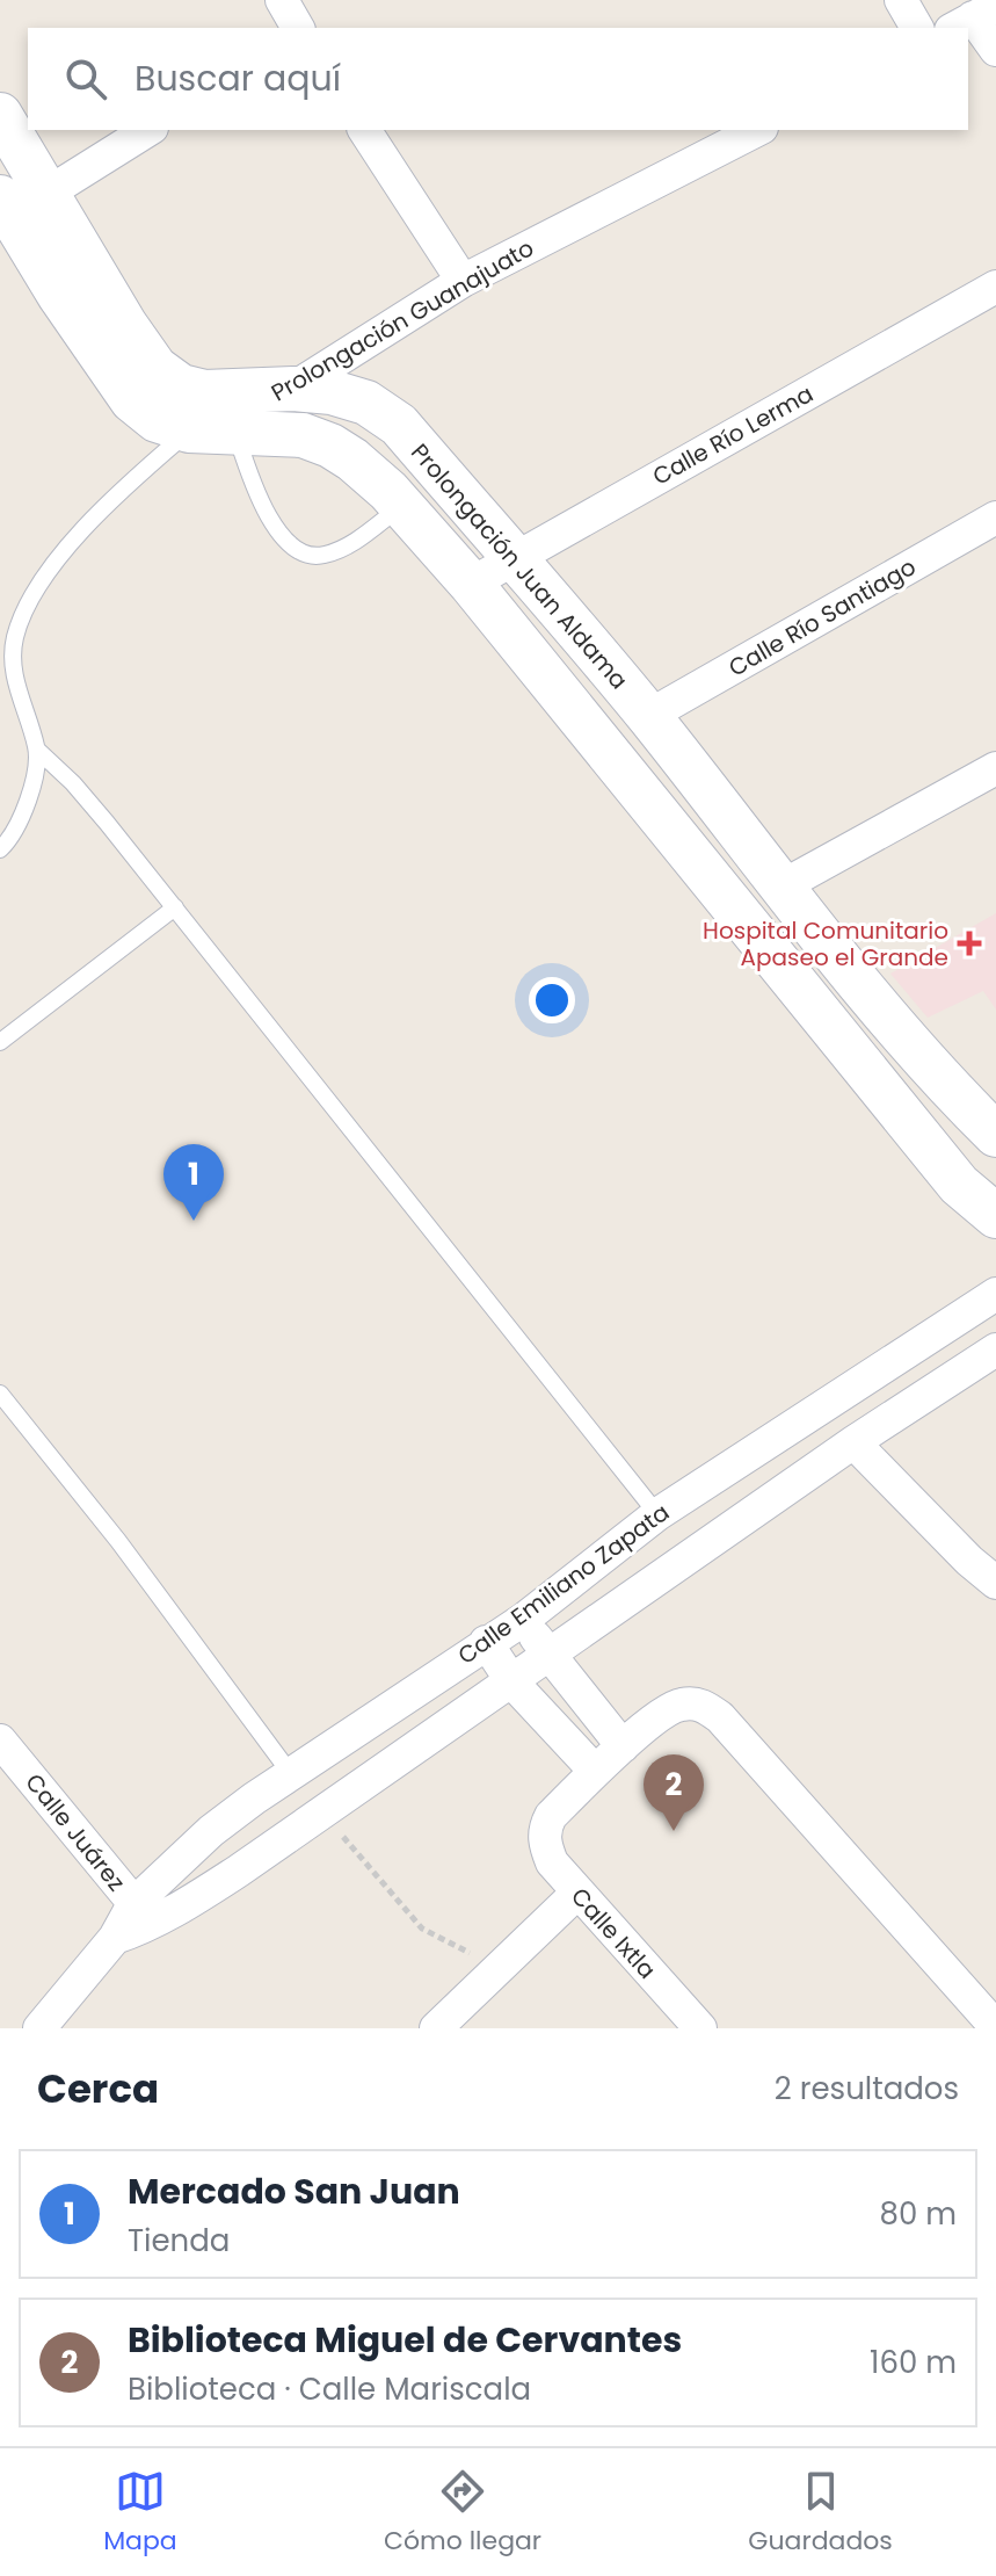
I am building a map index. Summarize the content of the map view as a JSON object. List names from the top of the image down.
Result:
{
  "streets": {
    "street": [
      "Prolongación Guanajuato",
      "Calle Río Lerma",
      "Prolongación Juan Aldama",
      "Calle Río Santiago",
      "Calle Emiliano Zapata",
      "Calle Juárez",
      "Calle Ixtla"
    ]
  },
  "crossings": [
    ["Prolongación Guanajuato", "Prolongación Juan Aldama"],
    ["Calle Río Lerma", "Prolongación Juan Aldama"],
    ["Prolongación Juan Aldama", "Calle Río Santiago"],
    ["Calle Emiliano Zapata", "Calle Juárez"]
  ],
  "places": {
    "health": ["Hospital Comunitario Apaseo el Grande"]
  },
  "page": {
    "search": "Buscar aquí",
    "pins": ["1", "2"],
    "heading": ["Cerca", "2 resultados"],
    "list": [
      {
        "mark": "1",
        "name": "Mercado San Juan",
        "note": "Tienda",
        "value": "80 m"
      },
      {
        "mark": "2",
        "name": "Biblioteca Miguel de Cervantes",
        "note": "Biblioteca · Calle Mariscala",
        "value": "160 m"
      }
    ],
    "nav": ["Mapa", "Cómo llegar", "Guardados"]
  }
}
